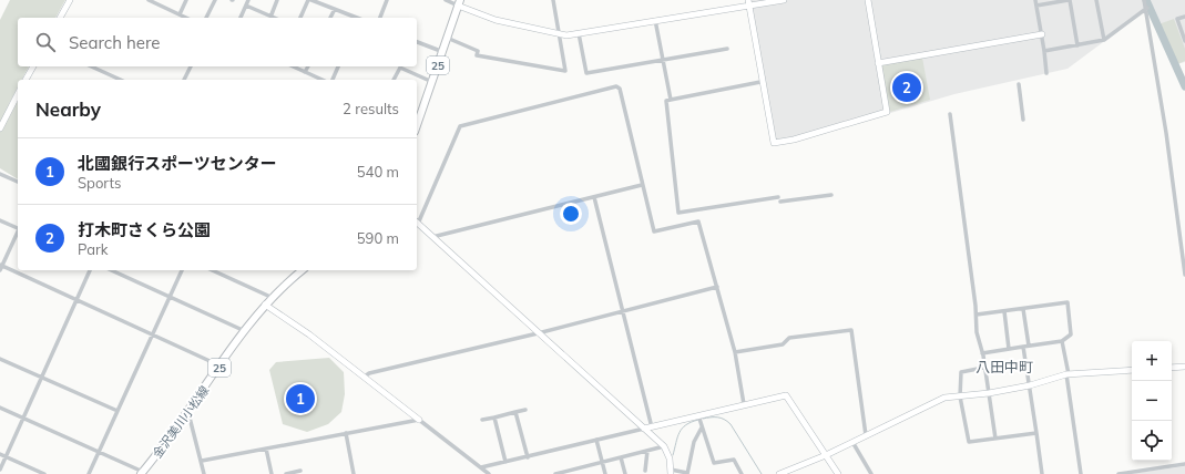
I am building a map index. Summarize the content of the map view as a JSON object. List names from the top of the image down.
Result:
{
  "streets": {
    "main road": ["25", "金沢美川小松線"]
  },
  "districts": ["八田中町"],
  "page": {
    "search": "Search here",
    "pins": ["2", "1"],
    "heading": ["Nearby", "2 results"],
    "list": [
      {
        "mark": "1",
        "name": "北國銀行スポーツセンター",
        "note": "Sports",
        "value": "540 m"
      },
      {
        "mark": "2",
        "name": "打木町さくら公園",
        "note": "Park",
        "value": "590 m"
      }
    ],
    "map_buttons": ["+", "−"]
  }
}
